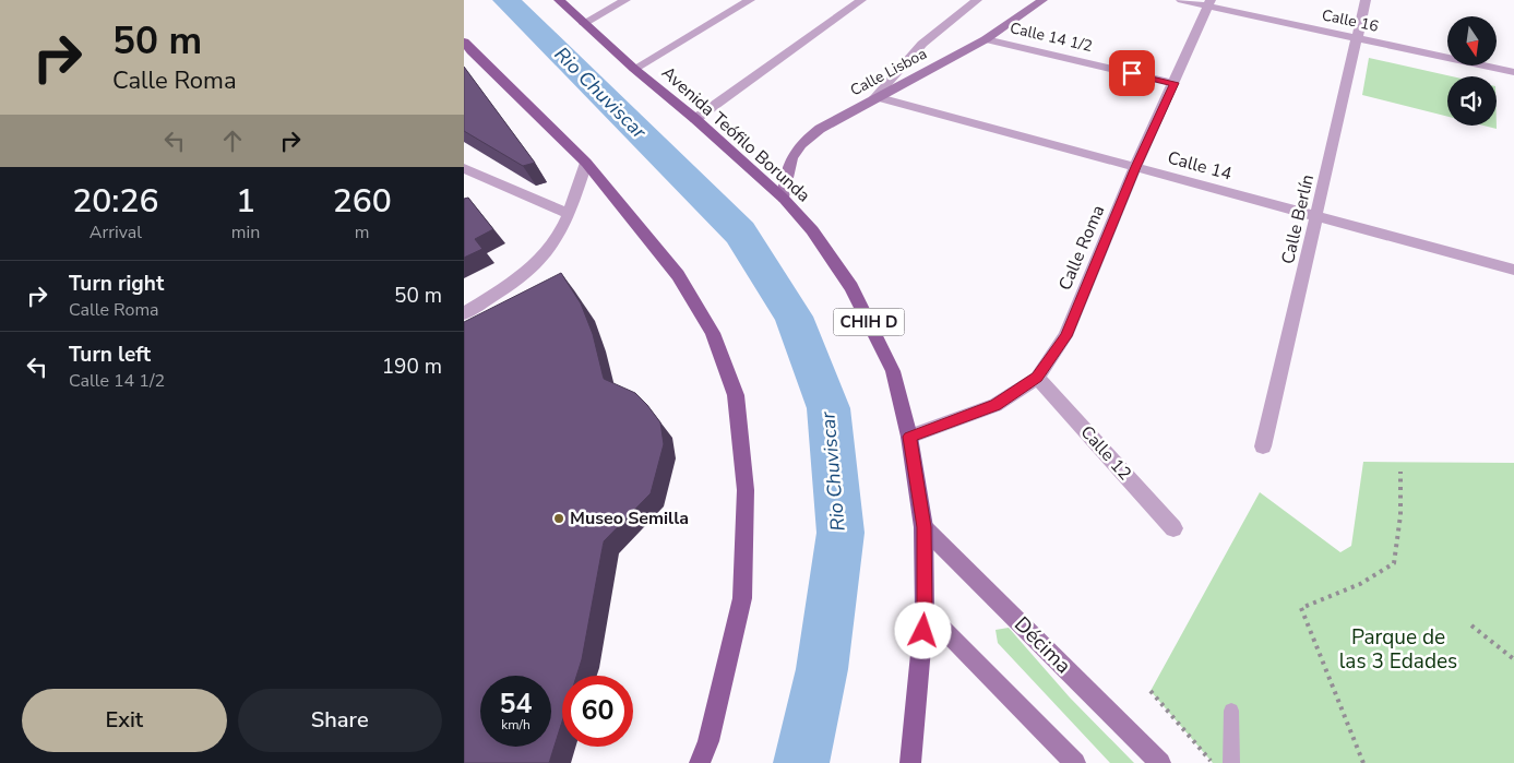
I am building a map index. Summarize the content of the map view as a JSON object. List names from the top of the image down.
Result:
{
  "streets": {
    "main road": ["Avenida Teófilo Borunda", "CHIH D"],
    "street": [
      "Calle 16",
      "Calle 14 1/2",
      "Calle Lisboa",
      "Calle 14",
      "Calle Berlín",
      "Calle Roma",
      "Calle 12",
      "Décima"
    ]
  },
  "crossings": [
    ["Calle 16", "Calle Berlín"],
    ["Calle 16", "Calle Roma"],
    ["Calle 14 1/2", "Calle Lisboa"],
    ["Calle 14 1/2", "Calle Roma"],
    ["Calle Lisboa", "Avenida Teófilo Borunda"],
    ["Calle Lisboa", "Calle 14"],
    ["Avenida Teófilo Borunda", "Calle Roma"],
    ["Avenida Teófilo Borunda", "Décima"],
    ["Calle 14", "Calle Berlín"],
    ["Calle 14", "Calle Roma"],
    ["Calle Roma", "Calle 12"]
  ],
  "water": ["Rio Chuviscar"],
  "parks": ["Parque de las 3 Edades"],
  "places": ["Museo Semilla"],
  "north": "bottom",
  "page": {
    "turn": ["50 m", "Calle Roma"],
    "eta": [
      "20:26",
      "Arrival",
      "1",
      "min",
      "260",
      "m"
    ],
    "list": [
      {
        "name": "Turn right",
        "note": "Calle Roma",
        "value": "50 m"
      },
      {
        "name": "Turn left",
        "note": "Calle 14 1/2",
        "value": "190 m"
      }
    ],
    "speed": "54 km/h",
    "limit": "60",
    "buttons": ["Exit", "Share"]
  }
}
